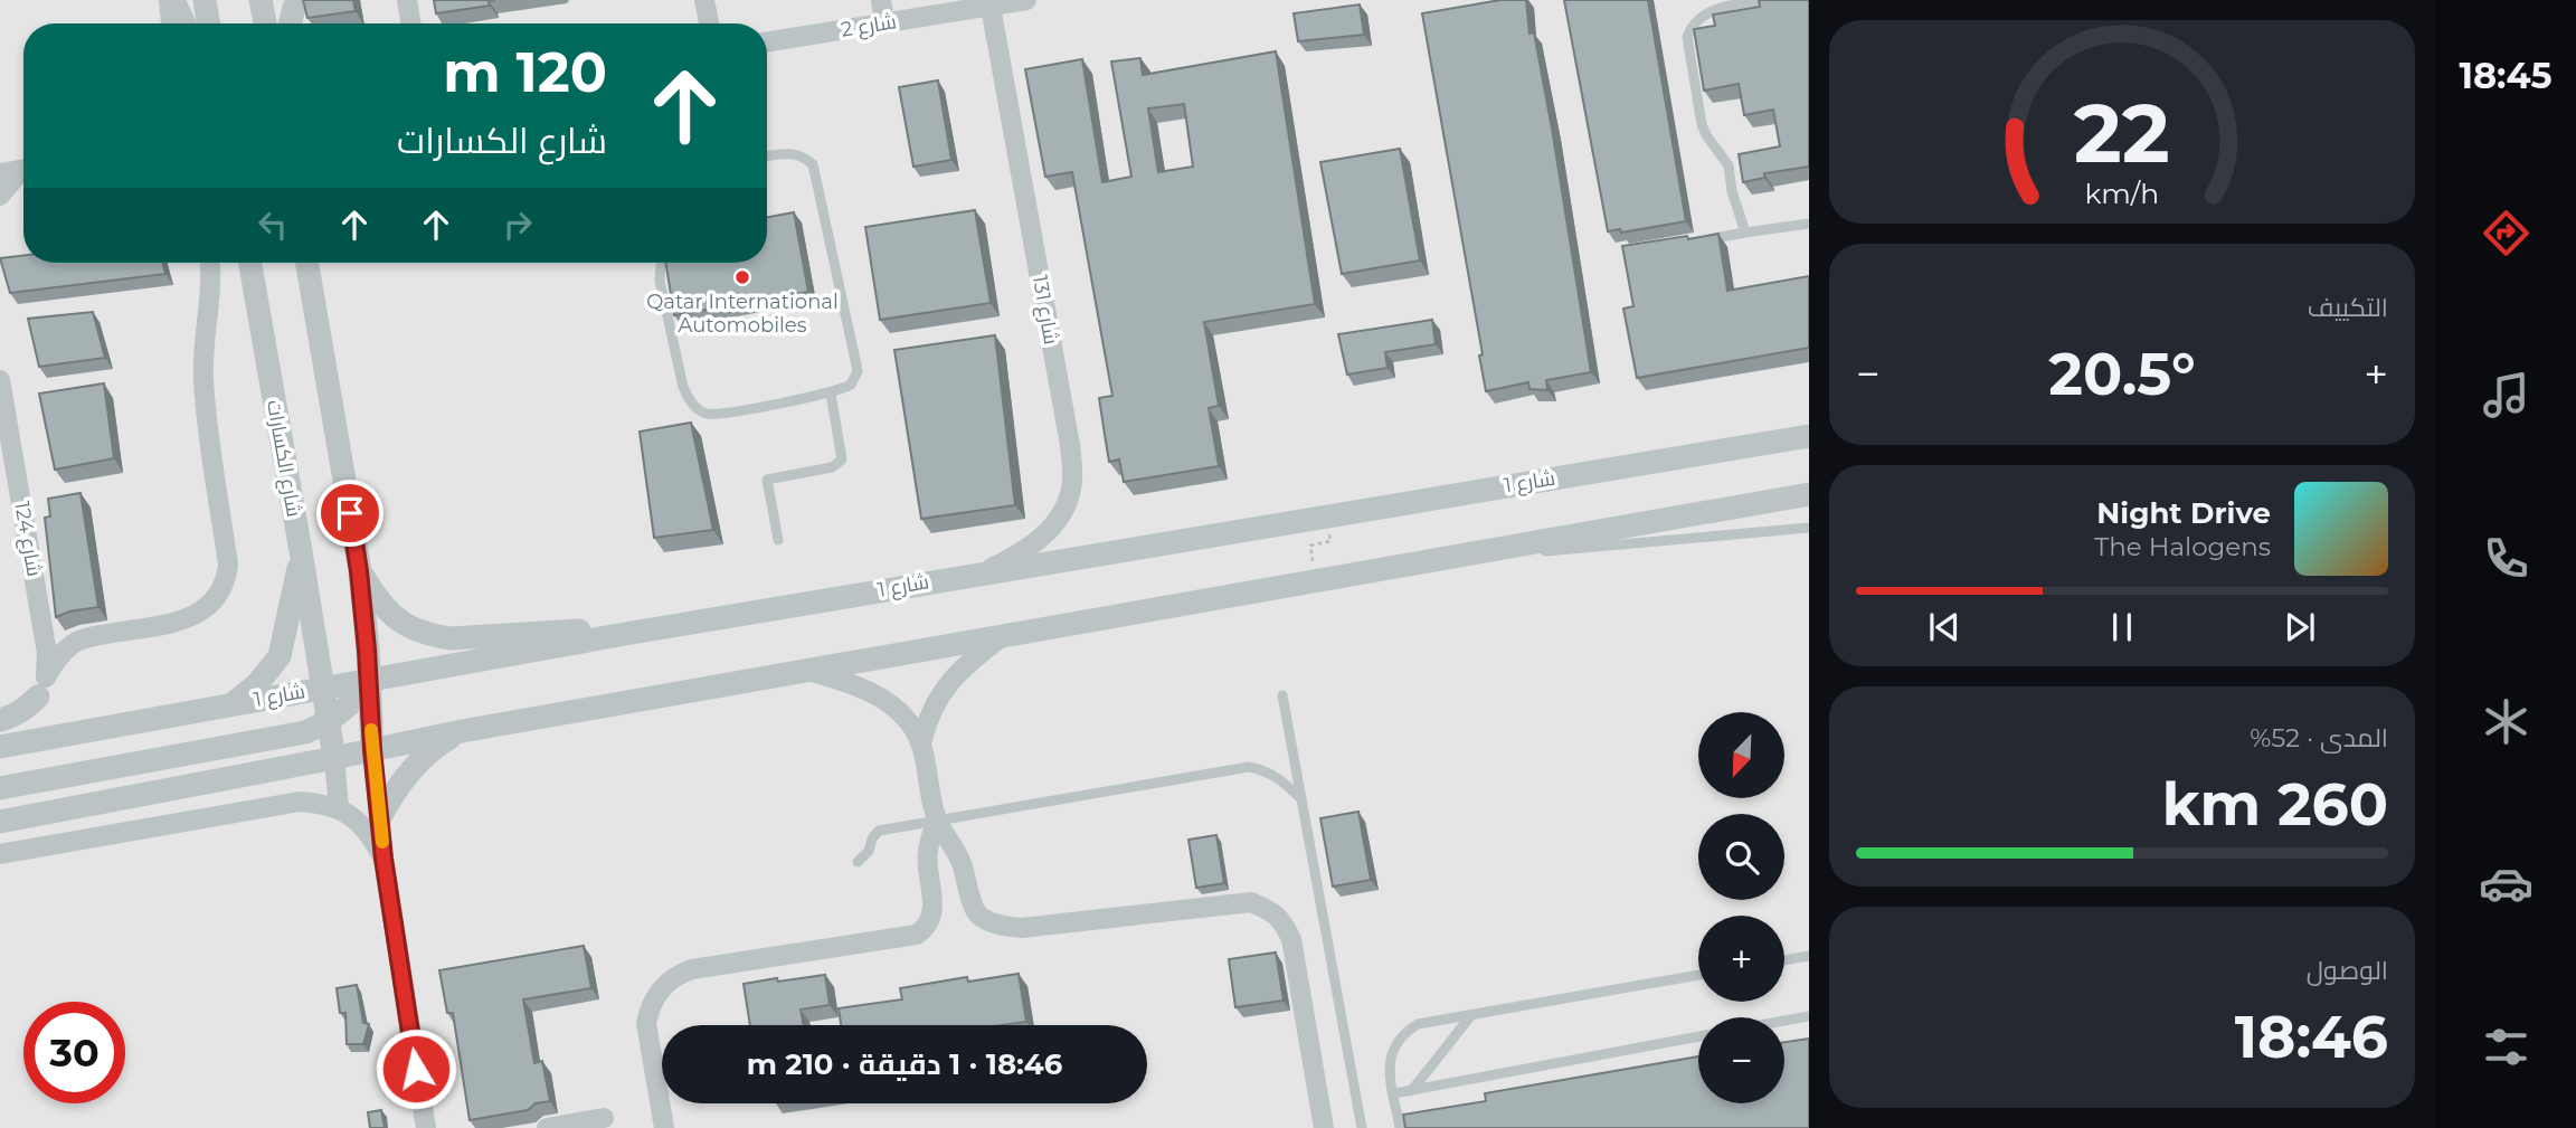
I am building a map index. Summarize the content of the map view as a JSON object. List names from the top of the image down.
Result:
{
  "streets": {
    "street": [
      "شارع 2",
      "شارع 131",
      "شارع الكسارات",
      "شارع 1",
      "شارع 124"
    ]
  },
  "crossings": [
    ["شارع 2", "شارع 131"],
    ["شارع 131", "شارع 1"],
    ["شارع الكسارات", "شارع 1"]
  ],
  "places": ["Qatar International Automobiles"],
  "north": "bottom left",
  "page": {
    "tabs": "18:45",
    "turn": ["120 m", "شارع الكسارات"],
    "tile": [
      "التكييف",
      ["المدى · 52%", "260 km"],
      ["الوصول", "18:46"]
    ],
    "heat": ["−", "20.5°", "+"],
    "song": ["Night Drive", "The Halogens"],
    "map_buttons": ["+", "−"],
    "limit": "30",
    "trip": "18:46 · 1 دقيقة · 210 m",
    "gauge": ["22", "km/h"]
  }
}
